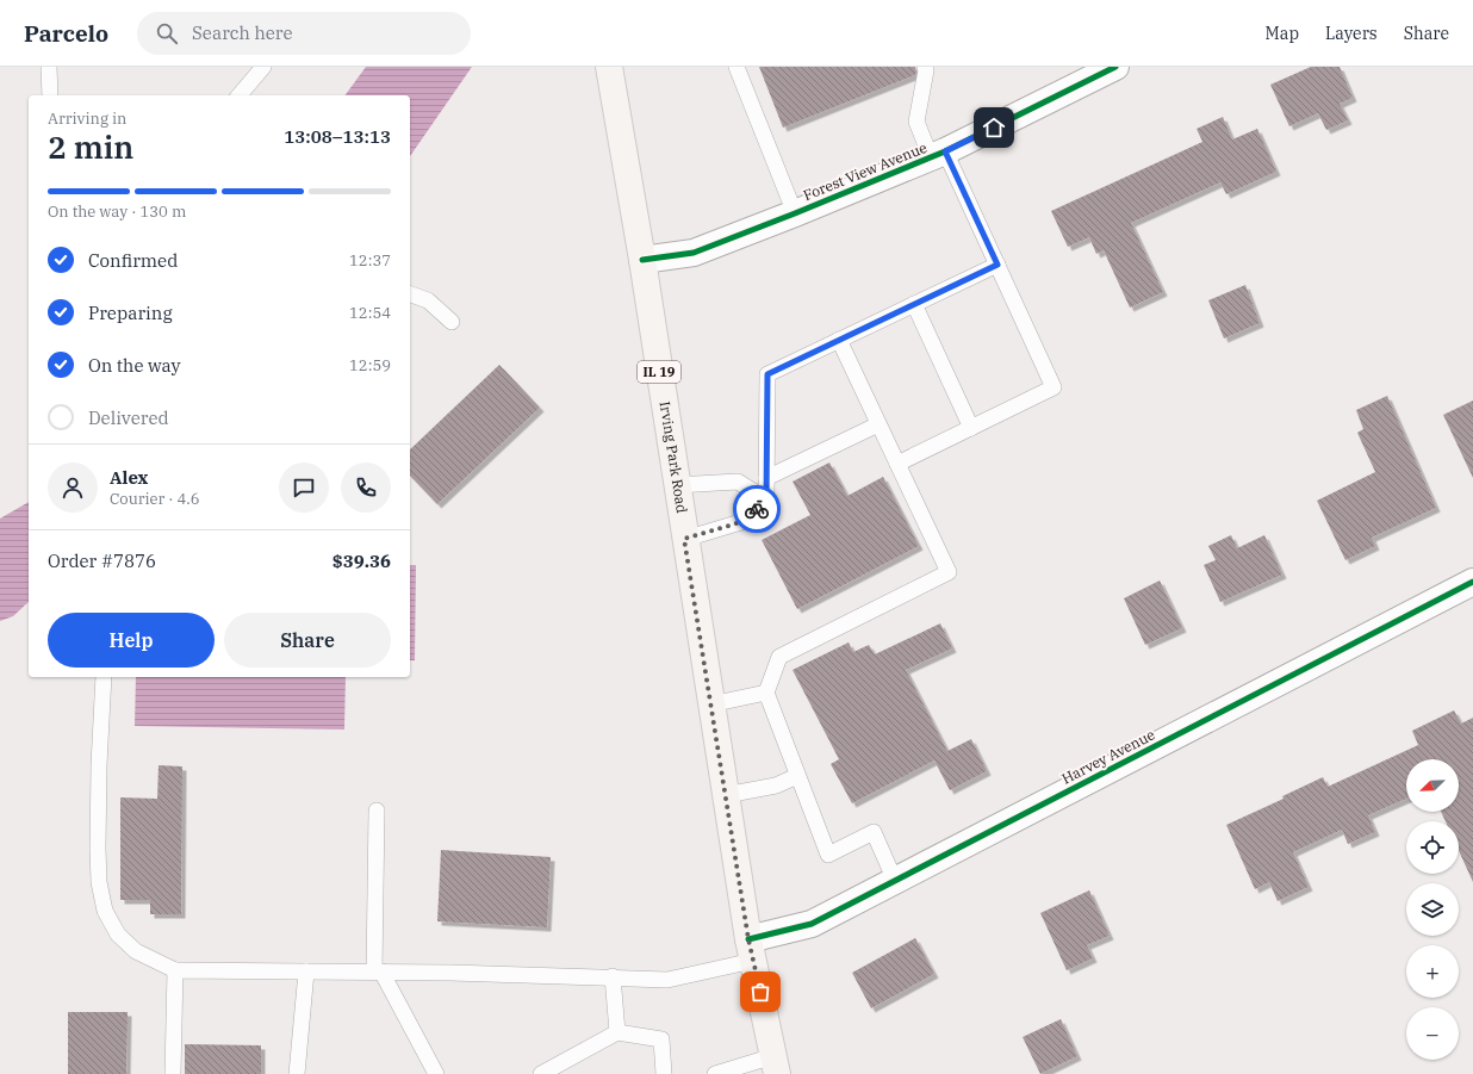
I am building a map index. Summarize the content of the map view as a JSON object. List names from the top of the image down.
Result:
{
  "streets": {
    "main road": ["IL 19", "Irving Park Road"],
    "street": ["Forest View Avenue", "Harvey Avenue"]
  },
  "crossings": [
    ["Forest View Avenue", "Irving Park Road"],
    ["Irving Park Road", "Harvey Avenue"]
  ],
  "north": "bottom left",
  "page": {
    "header": "Parcelo",
    "search": "Search here",
    "nav": ["Map", "Layers", "Share"],
    "heading": ["2 min", "Arriving in", "13:08–13:13"],
    "panel": [
      "Alex",
      "Courier · 4.6",
      "Order #7876",
      "$39.36"
    ],
    "bar": "On the way · 130 m",
    "list": [
      ["Confirmed", "12:37"],
      ["Preparing", "12:54"],
      ["On the way", "12:59"],
      "Delivered"
    ],
    "buttons": ["Help", "Share"],
    "map_buttons": ["+", "−"]
  }
}
